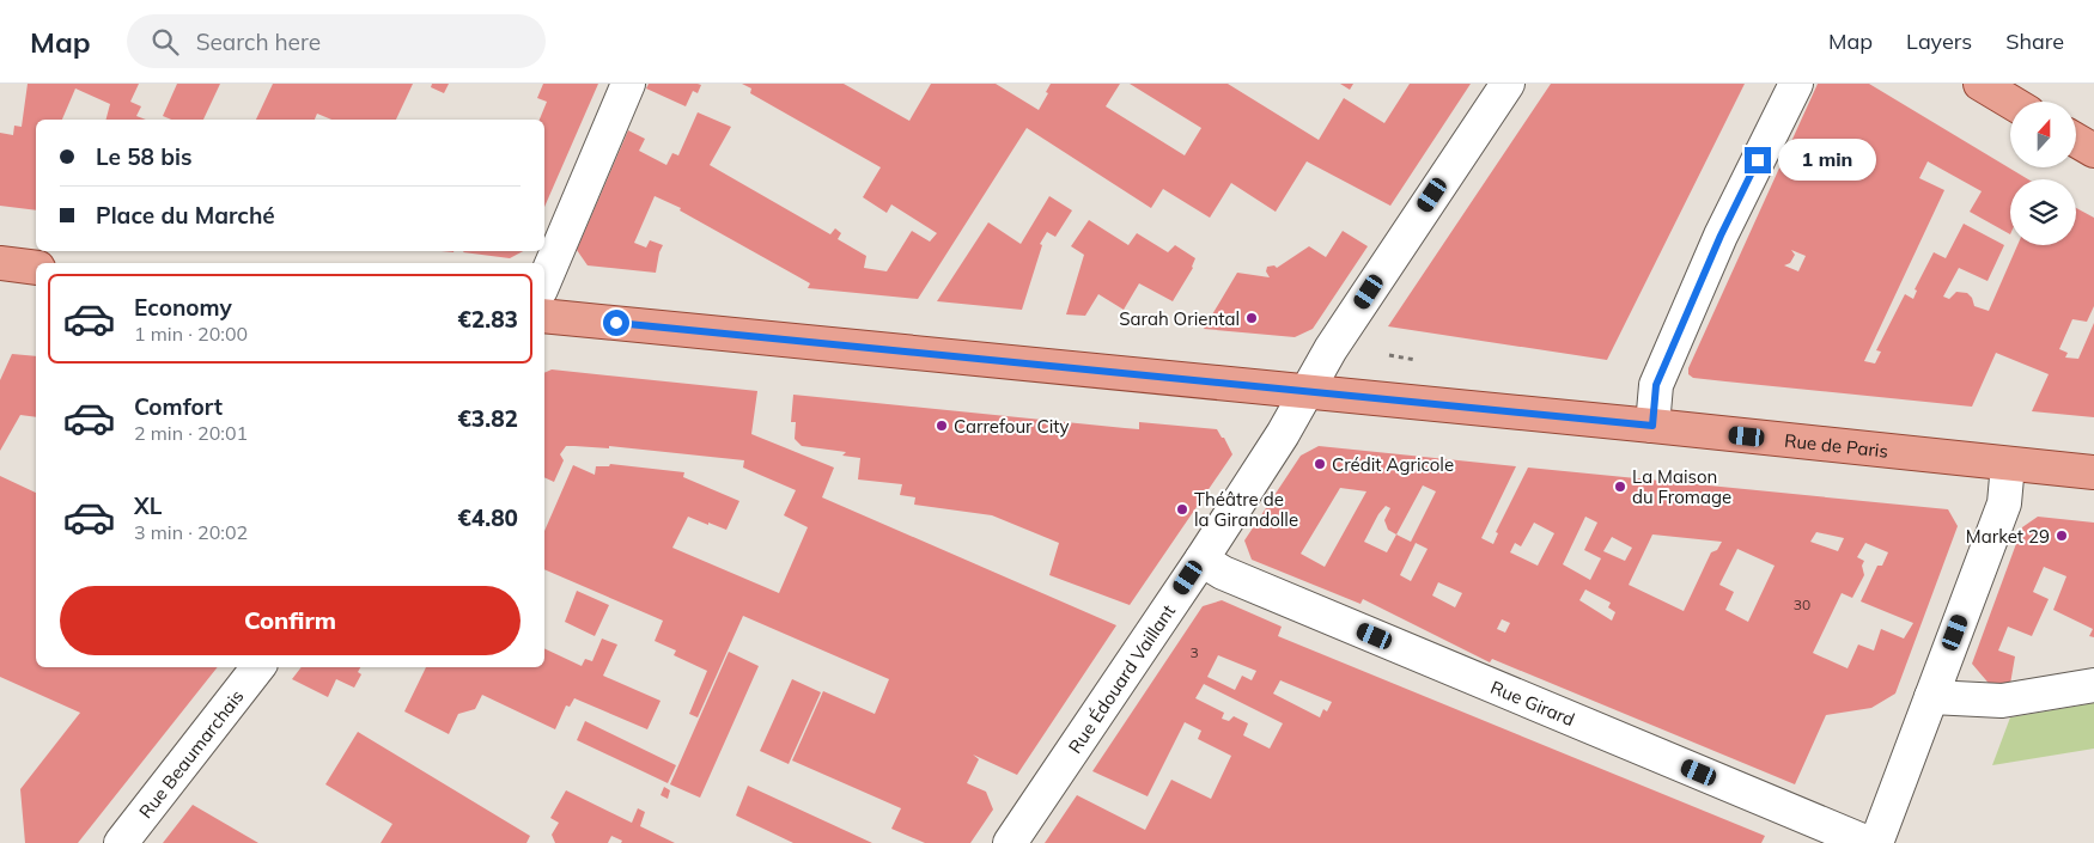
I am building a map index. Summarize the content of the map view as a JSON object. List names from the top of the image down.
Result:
{
  "streets": {
    "main road": ["Rue de Paris"],
    "street": ["Rue Édouard Vaillant", "Rue Girard", "Rue Beaumarchais"]
  },
  "crossings": [
    ["Rue de Paris", "Rue Édouard Vaillant"],
    ["Rue Édouard Vaillant", "Rue Girard"]
  ],
  "places": [
    "Sarah Oriental",
    "Carrefour City",
    "Crédit Agricole",
    "La Maison du Fromage",
    "Théâtre de la Girandolle",
    "Market 29"
  ],
  "house_numbers": ["30", "3"],
  "north": "top",
  "page": {
    "header": "Map",
    "search": "Search here",
    "nav": ["Map", "Layers", "Share"],
    "banner": ["Le 58 bis", "Place du Marché"],
    "bubble": "1 min",
    "list": [
      {
        "name": "Economy",
        "note": "1 min · 20:00",
        "value": "€2.83"
      },
      {
        "name": "Comfort",
        "note": "2 min · 20:01",
        "value": "€3.82"
      },
      {
        "name": "XL",
        "note": "3 min · 20:02",
        "value": "€4.80"
      }
    ],
    "buttons": "Confirm"
  }
}
